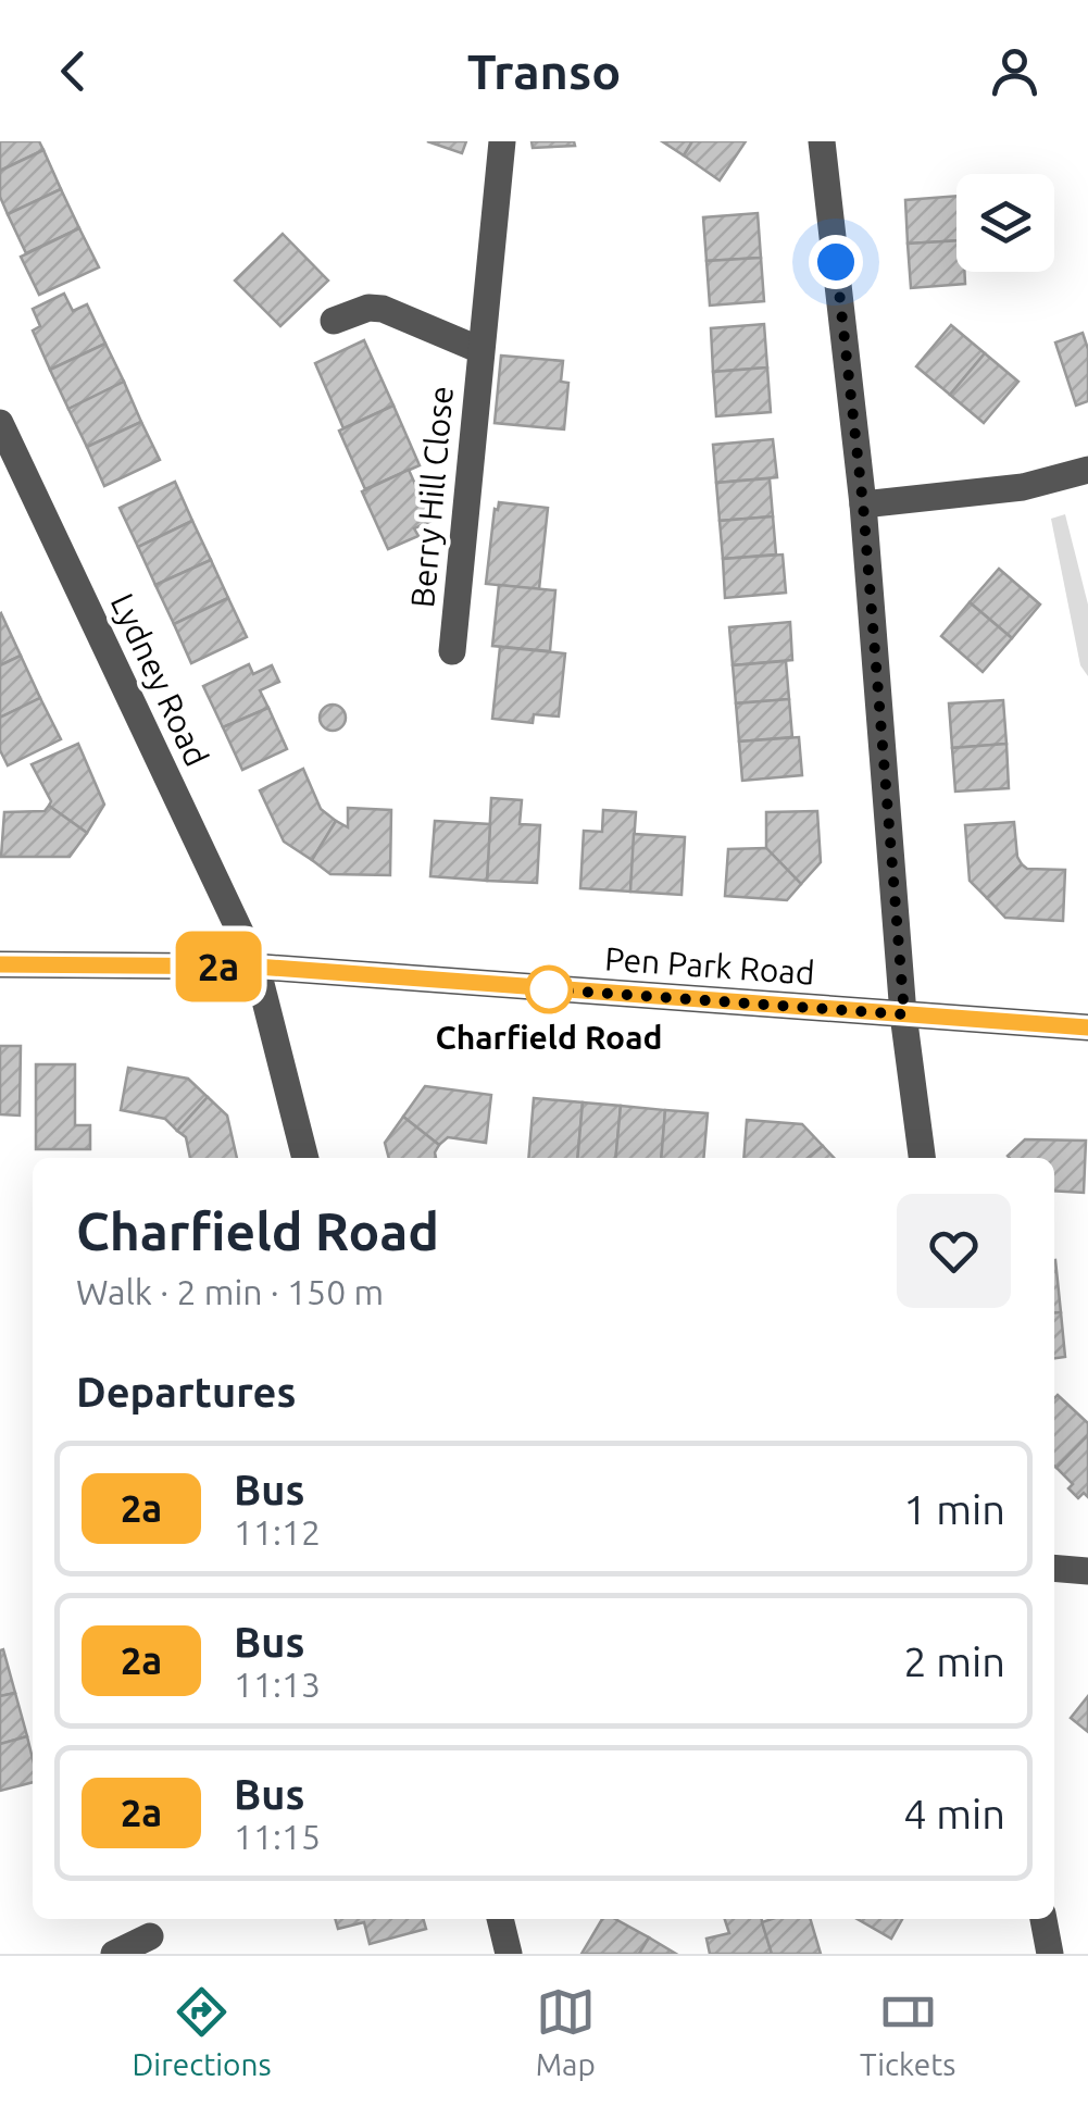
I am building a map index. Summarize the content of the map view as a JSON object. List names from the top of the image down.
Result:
{
  "streets": {
    "street": ["Berry Hill Close", "Lydney Road", "Pen Park Road"]
  },
  "crossings": [
    ["Lydney Road", "Pen Park Road"]
  ],
  "places": ["Charfield Road"],
  "lines": ["bus line 2a"],
  "page": {
    "header": "Transo",
    "on_map": "2a",
    "heading": [
      ["Charfield Road", "Walk · 2 min · 150 m"],
      "Departures"
    ],
    "list": [
      {
        "mark": "2a",
        "name": "Bus",
        "note": "11:12",
        "value": "1 min"
      },
      {
        "mark": "2a",
        "name": "Bus",
        "note": "11:13",
        "value": "2 min"
      },
      {
        "mark": "2a",
        "name": "Bus",
        "note": "11:15",
        "value": "4 min"
      }
    ],
    "tabs": ["Directions", "Map", "Tickets"]
  }
}
